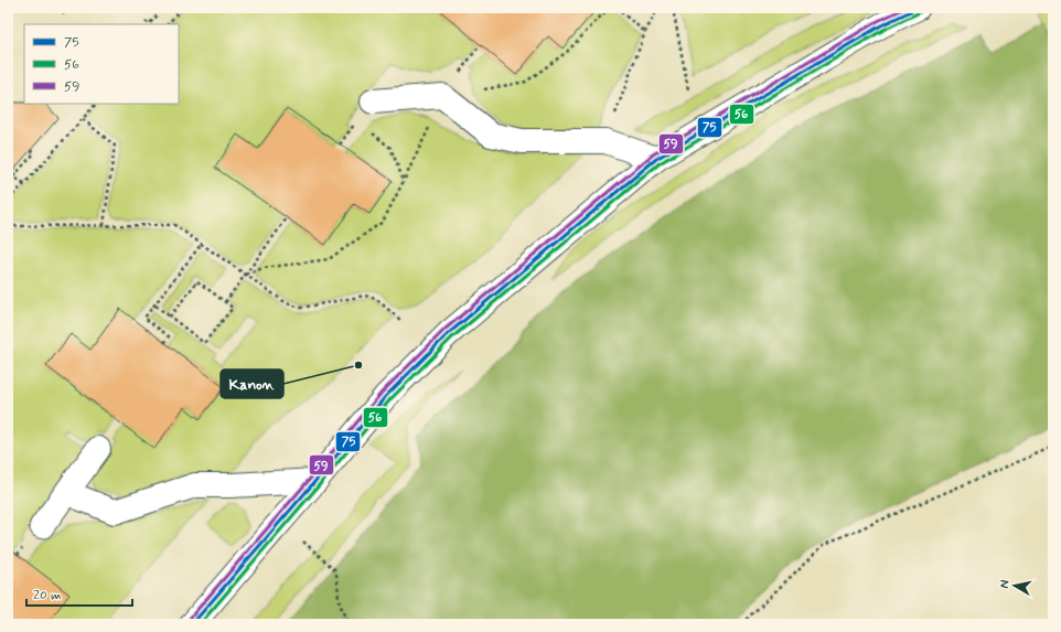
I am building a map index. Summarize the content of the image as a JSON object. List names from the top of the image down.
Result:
{
  "places": ["Kanon"],
  "lines": ["transit line 75", "transit line 59", "transit line 56"],
  "legend": ["75", "56", "59"],
  "scale_bar": "20 m",
  "north": "left"
}
